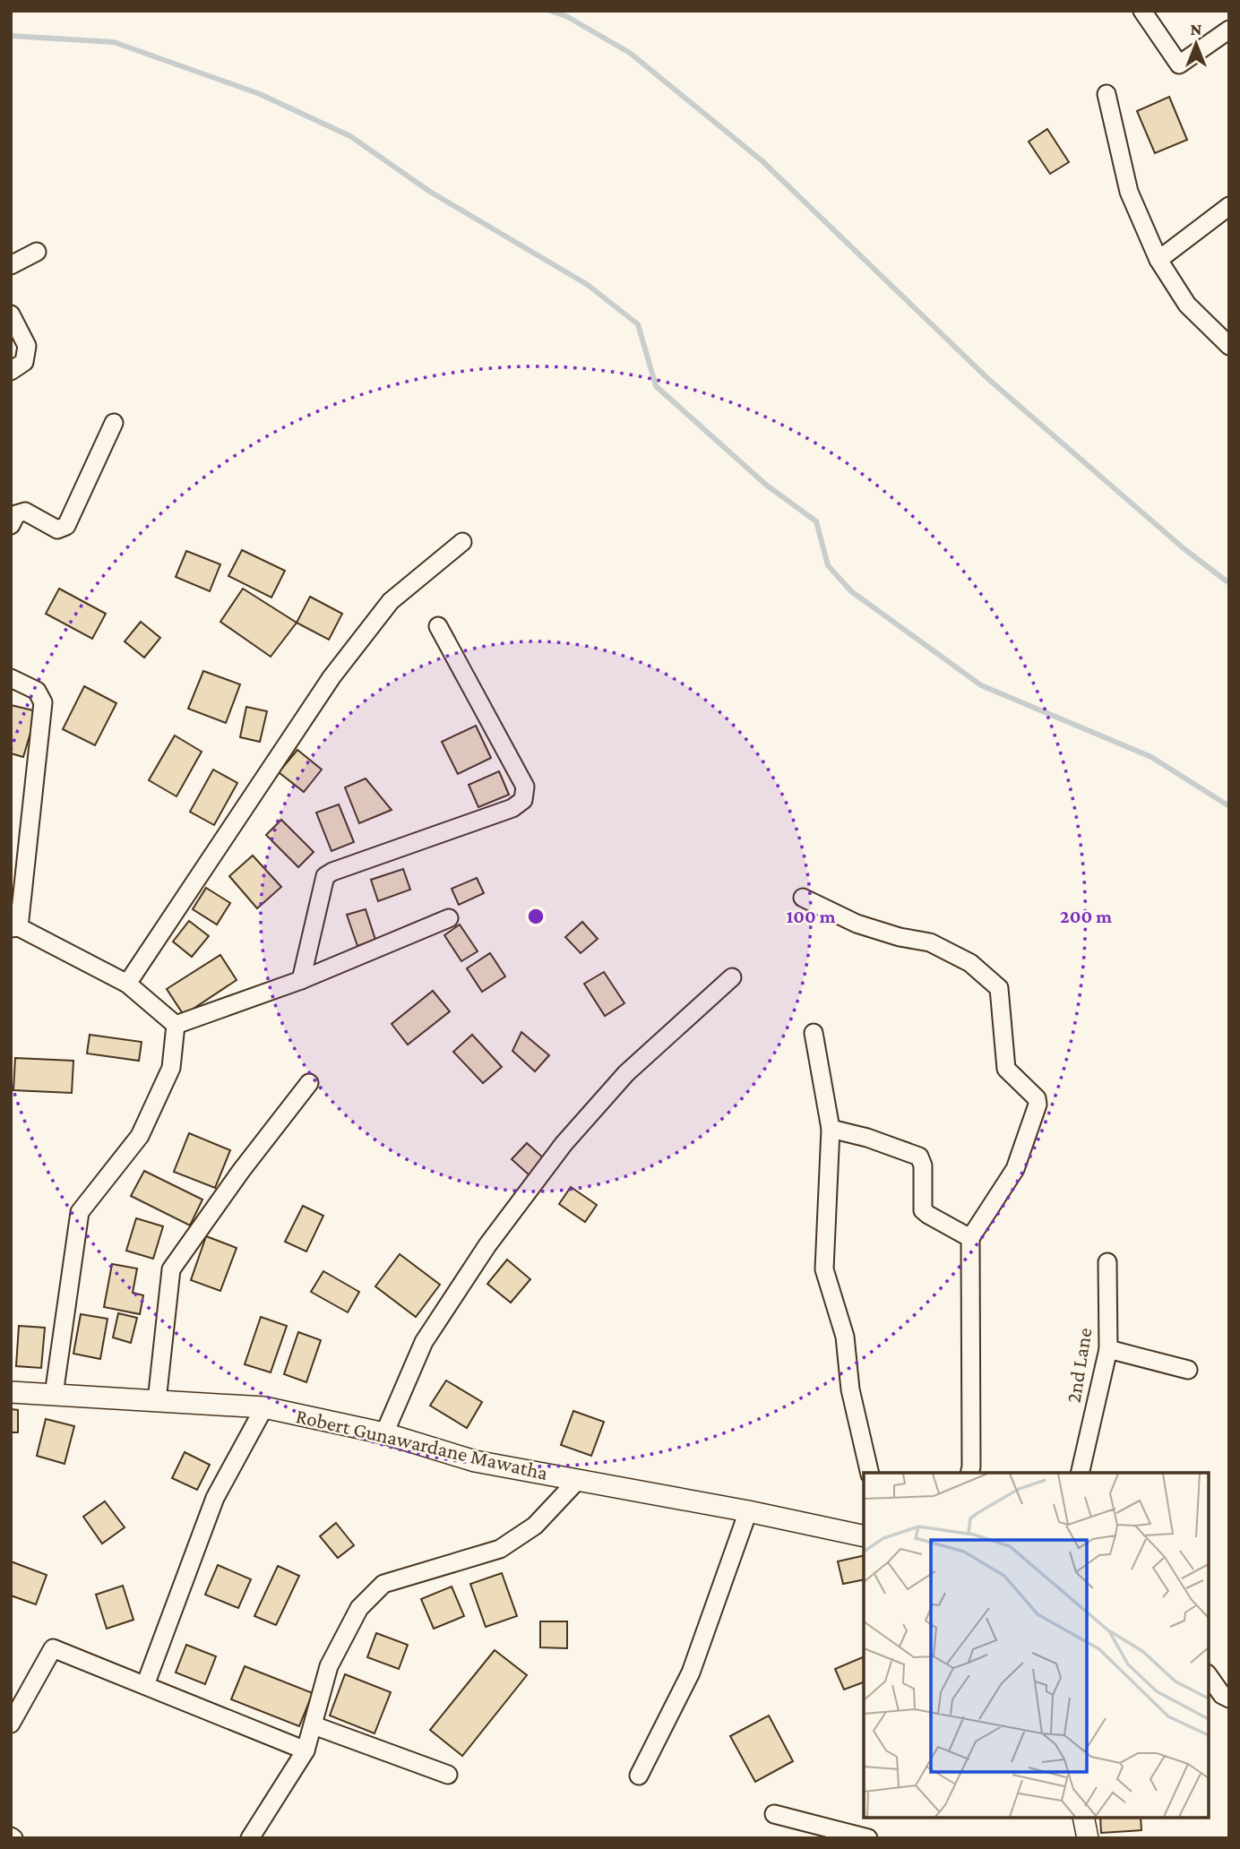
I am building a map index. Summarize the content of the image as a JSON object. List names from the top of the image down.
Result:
{
  "streets": {
    "street": ["2nd Lane", "Robert Gunawardane Mawatha"]
  },
  "north": "top",
  "rings": ["100 m", "200 m"]
}
